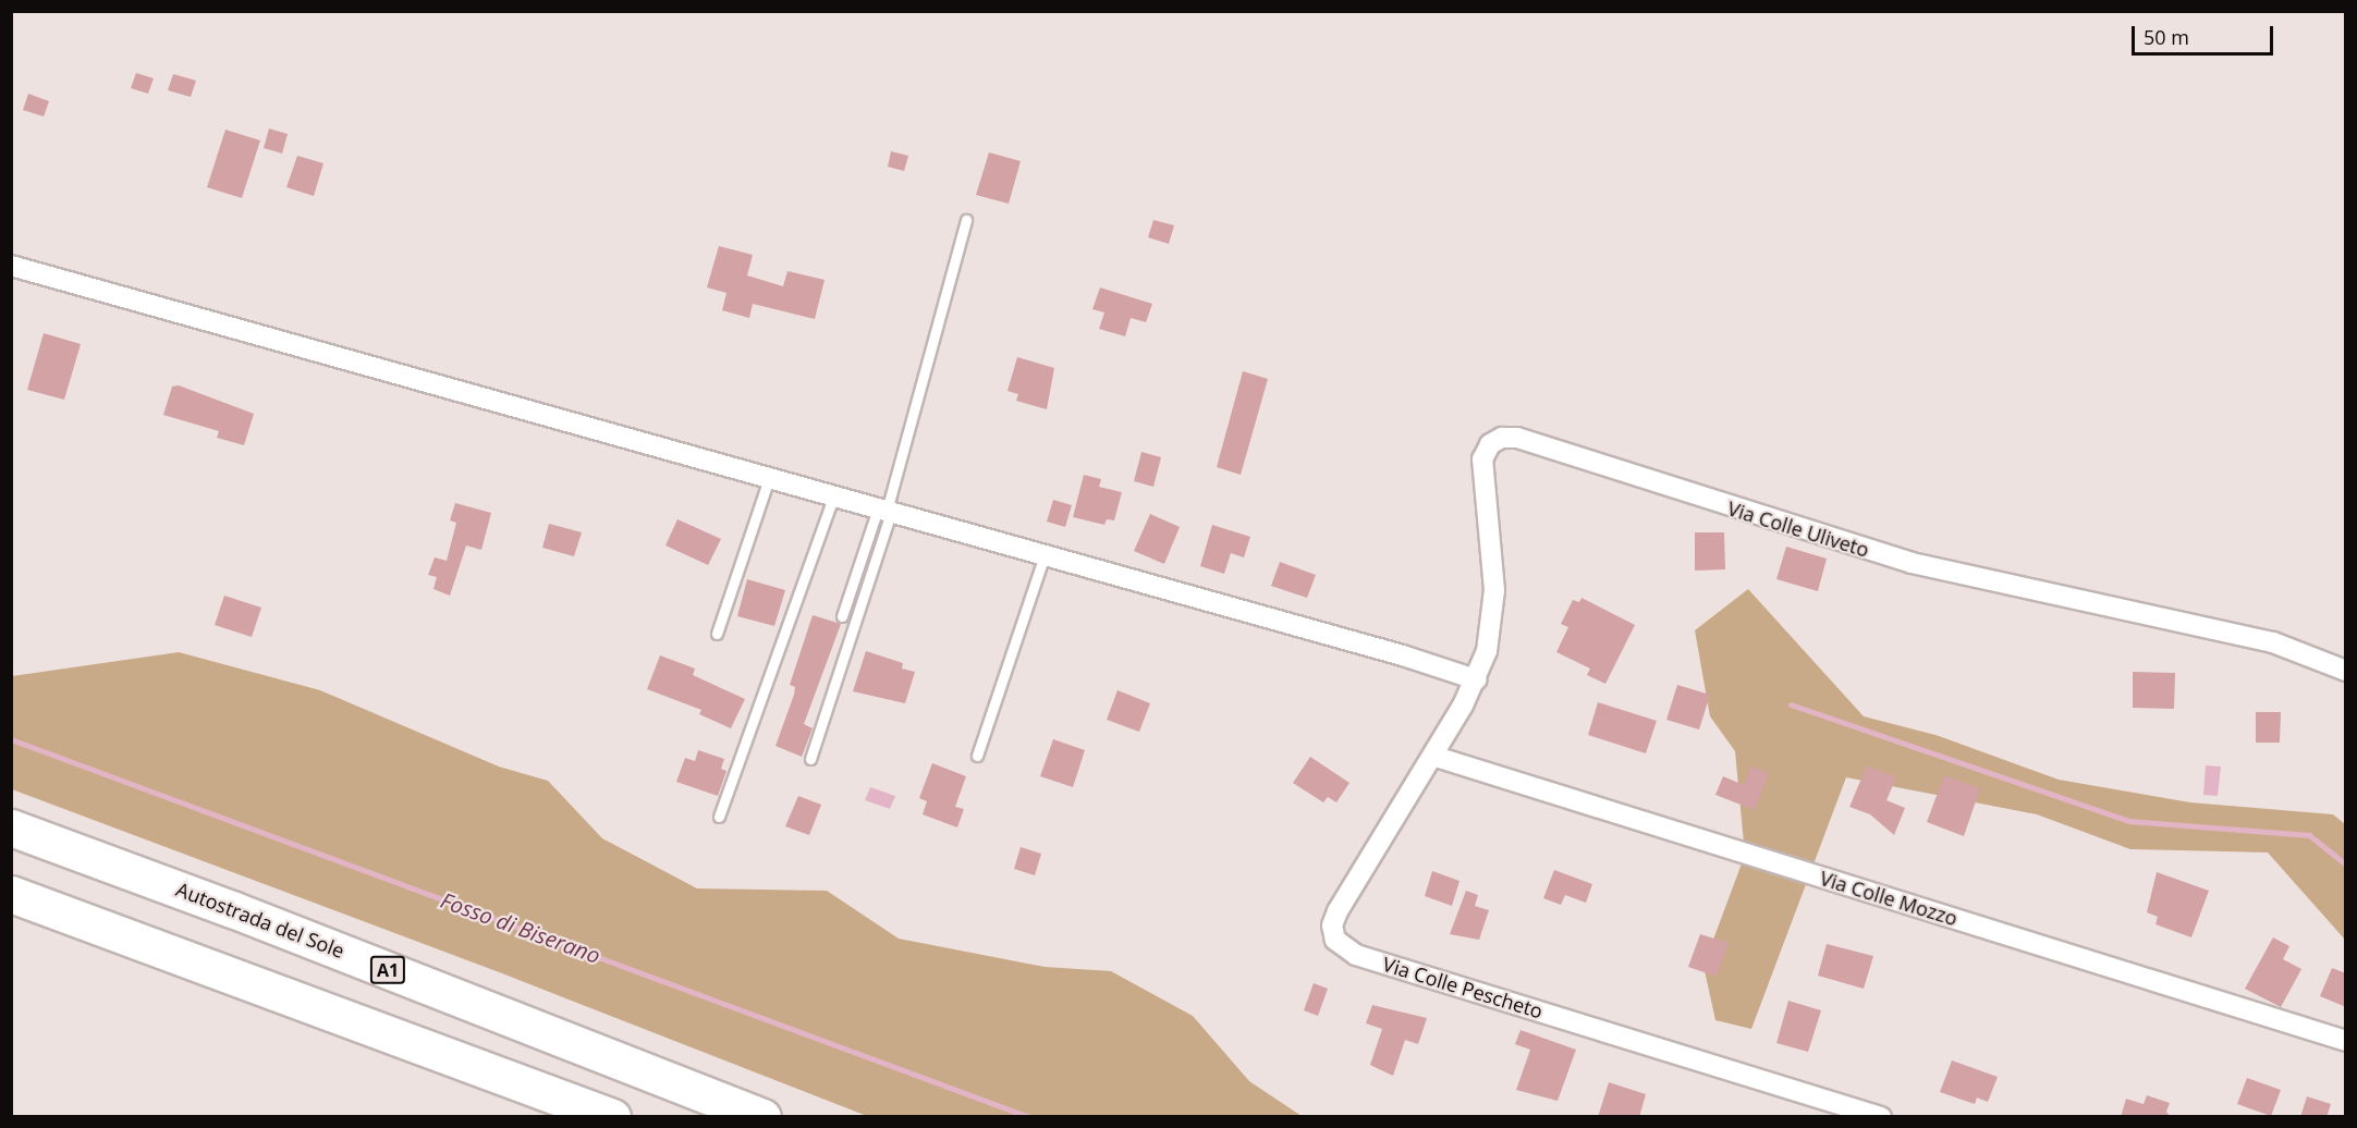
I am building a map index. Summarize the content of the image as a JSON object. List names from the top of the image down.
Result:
{
  "streets": {
    "highway": ["Autostrada del Sole", "A1"],
    "street": ["Via Colle Uliveto", "Via Colle Mozzo", "Via Colle Pescheto"]
  },
  "crossings": [
    ["Via Colle Uliveto", "Via Colle Pescheto"],
    ["Via Colle Mozzo", "Via Colle Pescheto"]
  ],
  "water": ["Fosso di Biserano"],
  "scale_bar": "50 m"
}
